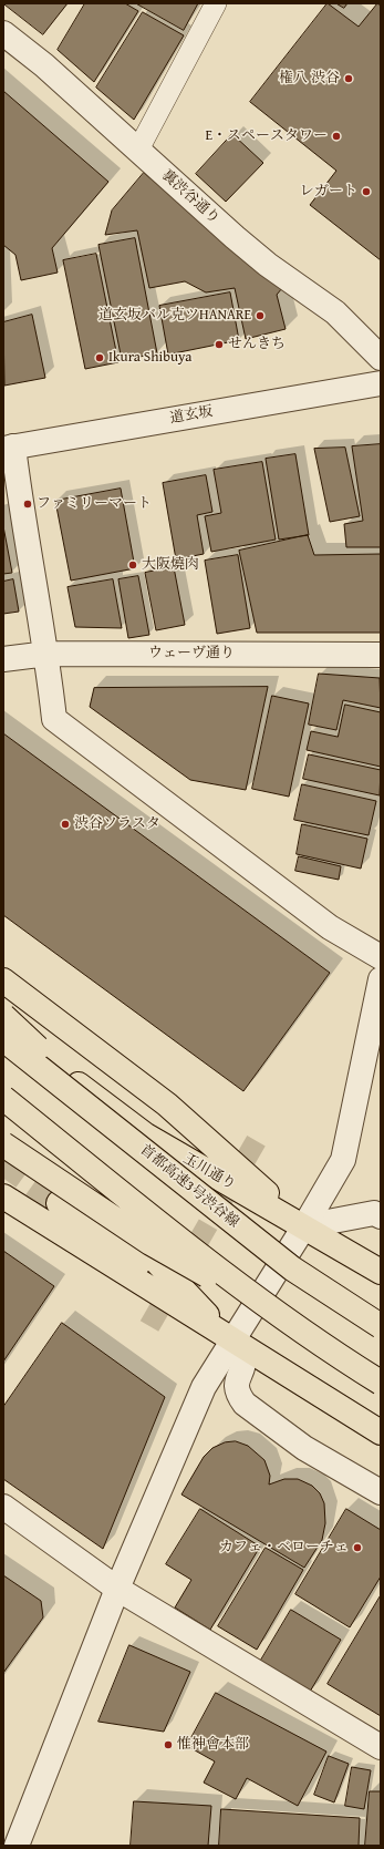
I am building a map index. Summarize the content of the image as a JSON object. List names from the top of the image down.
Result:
{
  "streets": {
    "highway": ["玉川通り", "首都高速3号渋谷線"],
    "street": ["裏渋谷通り", "道玄坂", "ウェーヴ通り"]
  },
  "places": [
    "権八 渋谷",
    "E・スペースタワー",
    "レガート",
    "道玄坂バル克ツHANARE",
    "せんきち",
    "Ikura Shibuya",
    "ファミリーマート",
    "大阪燒肉",
    "渋谷ソラスタ",
    "カフェ・ベローチェ",
    "惟神會本部"
  ]
}
